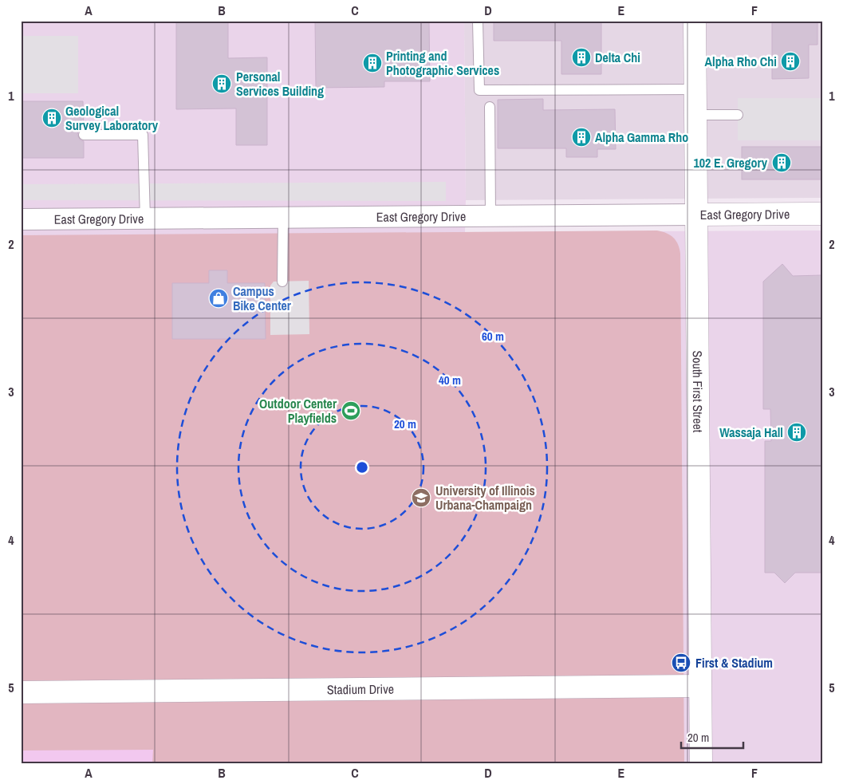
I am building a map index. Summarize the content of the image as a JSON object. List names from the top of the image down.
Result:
{
  "streets": {
    "street": ["East Gregory Drive", "South First Street", "Stadium Drive"]
  },
  "crossings": [
    ["East Gregory Drive", "South First Street"],
    ["South First Street", "Stadium Drive"]
  ],
  "places": {
    "building": [
      "Delta Chi",
      "Alpha Rho Chi",
      "Printing and Photographic Services",
      "Personal Services Building",
      "Geological Survey Laboratory",
      "Alpha Gamma Rho",
      "102 E. Gregory",
      "Wassaja Hall"
    ],
    "shop": ["Campus Bike Center"],
    "sports": ["Outdoor Center Playfields"],
    "school or university": ["University of Illinois Urbana-Champaign"],
    "bus stop": ["First & Stadium"]
  },
  "scale_bar": "20 m",
  "grid": {
    "columns": [
      "A",
      "B",
      "C",
      "D",
      "E",
      "F"
    ],
    "rows": [
      "1",
      "2",
      "3",
      "4",
      "5"
    ]
  },
  "rings": ["60 m", "40 m", "20 m"]
}
